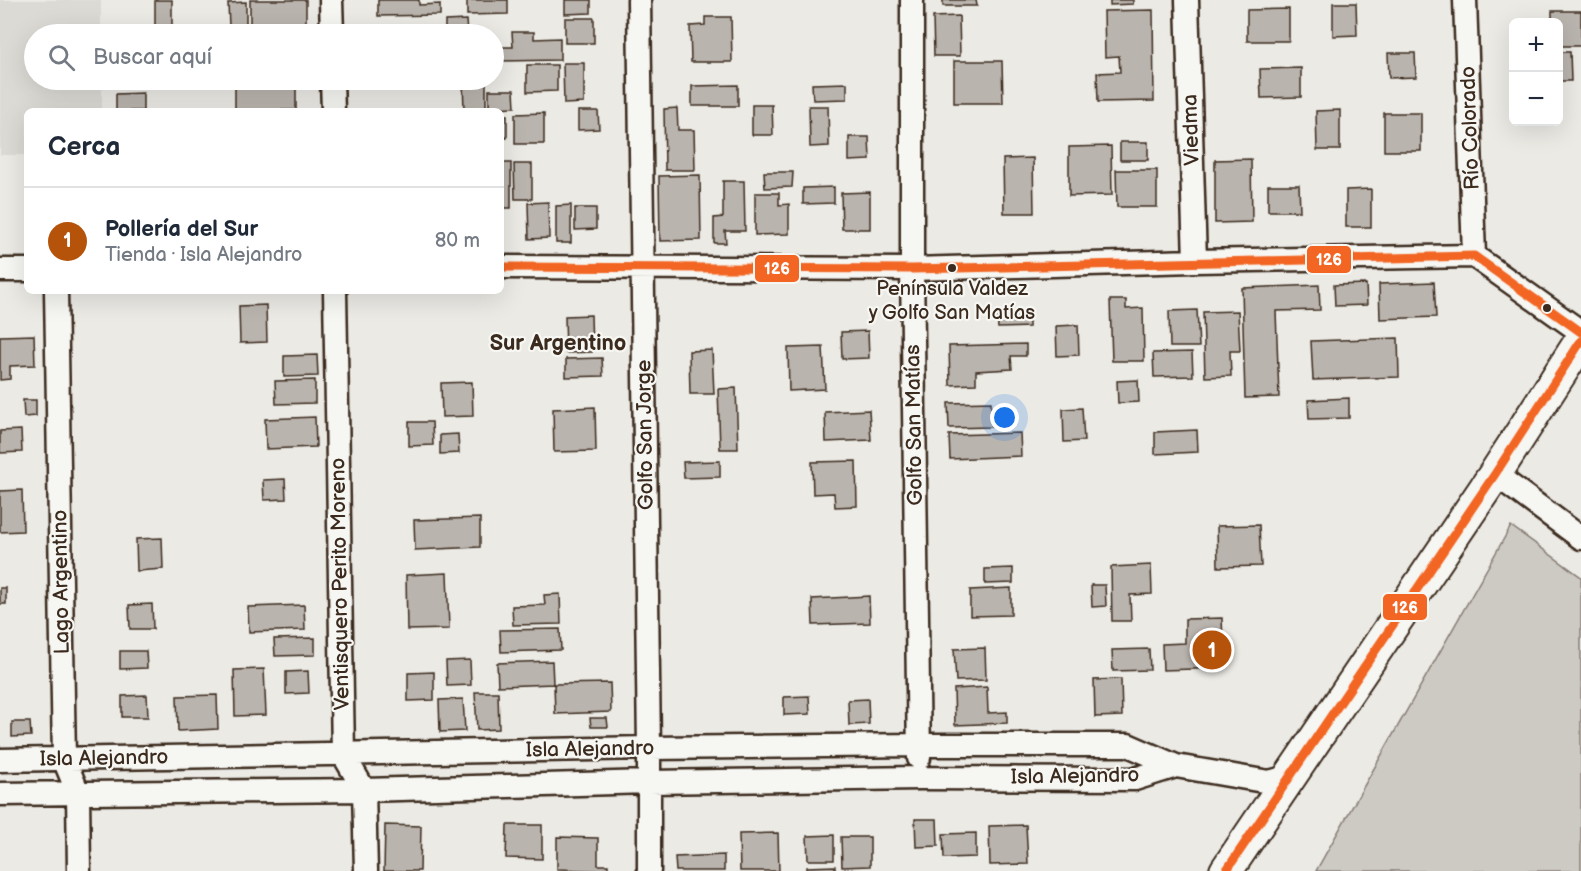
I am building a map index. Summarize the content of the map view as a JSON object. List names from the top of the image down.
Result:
{
  "streets": {
    "street": [
      "Río Colorado",
      "Viedma",
      "Golfo San Matías",
      "Golfo San Jorge",
      "Lago Argentino",
      "Ventisquero Perito Moreno",
      "Isla Alejandro"
    ]
  },
  "crossings": [
    ["Golfo San Matías", "Isla Alejandro"],
    ["Golfo San Jorge", "Isla Alejandro"],
    ["Lago Argentino", "Isla Alejandro"],
    ["Ventisquero Perito Moreno", "Isla Alejandro"]
  ],
  "districts": ["Sur Argentino"],
  "places": ["Península Valdez y Golfo San Matías"],
  "lines": ["transit line 126"],
  "page": {
    "map_buttons": ["+", "−"],
    "search": "Buscar aquí",
    "heading": "Cerca",
    "list": [
      {
        "mark": "1",
        "name": "Pollería del Sur",
        "note": "Tienda · Isla Alejandro",
        "value": "80 m"
      }
    ],
    "pins": "1"
  }
}
